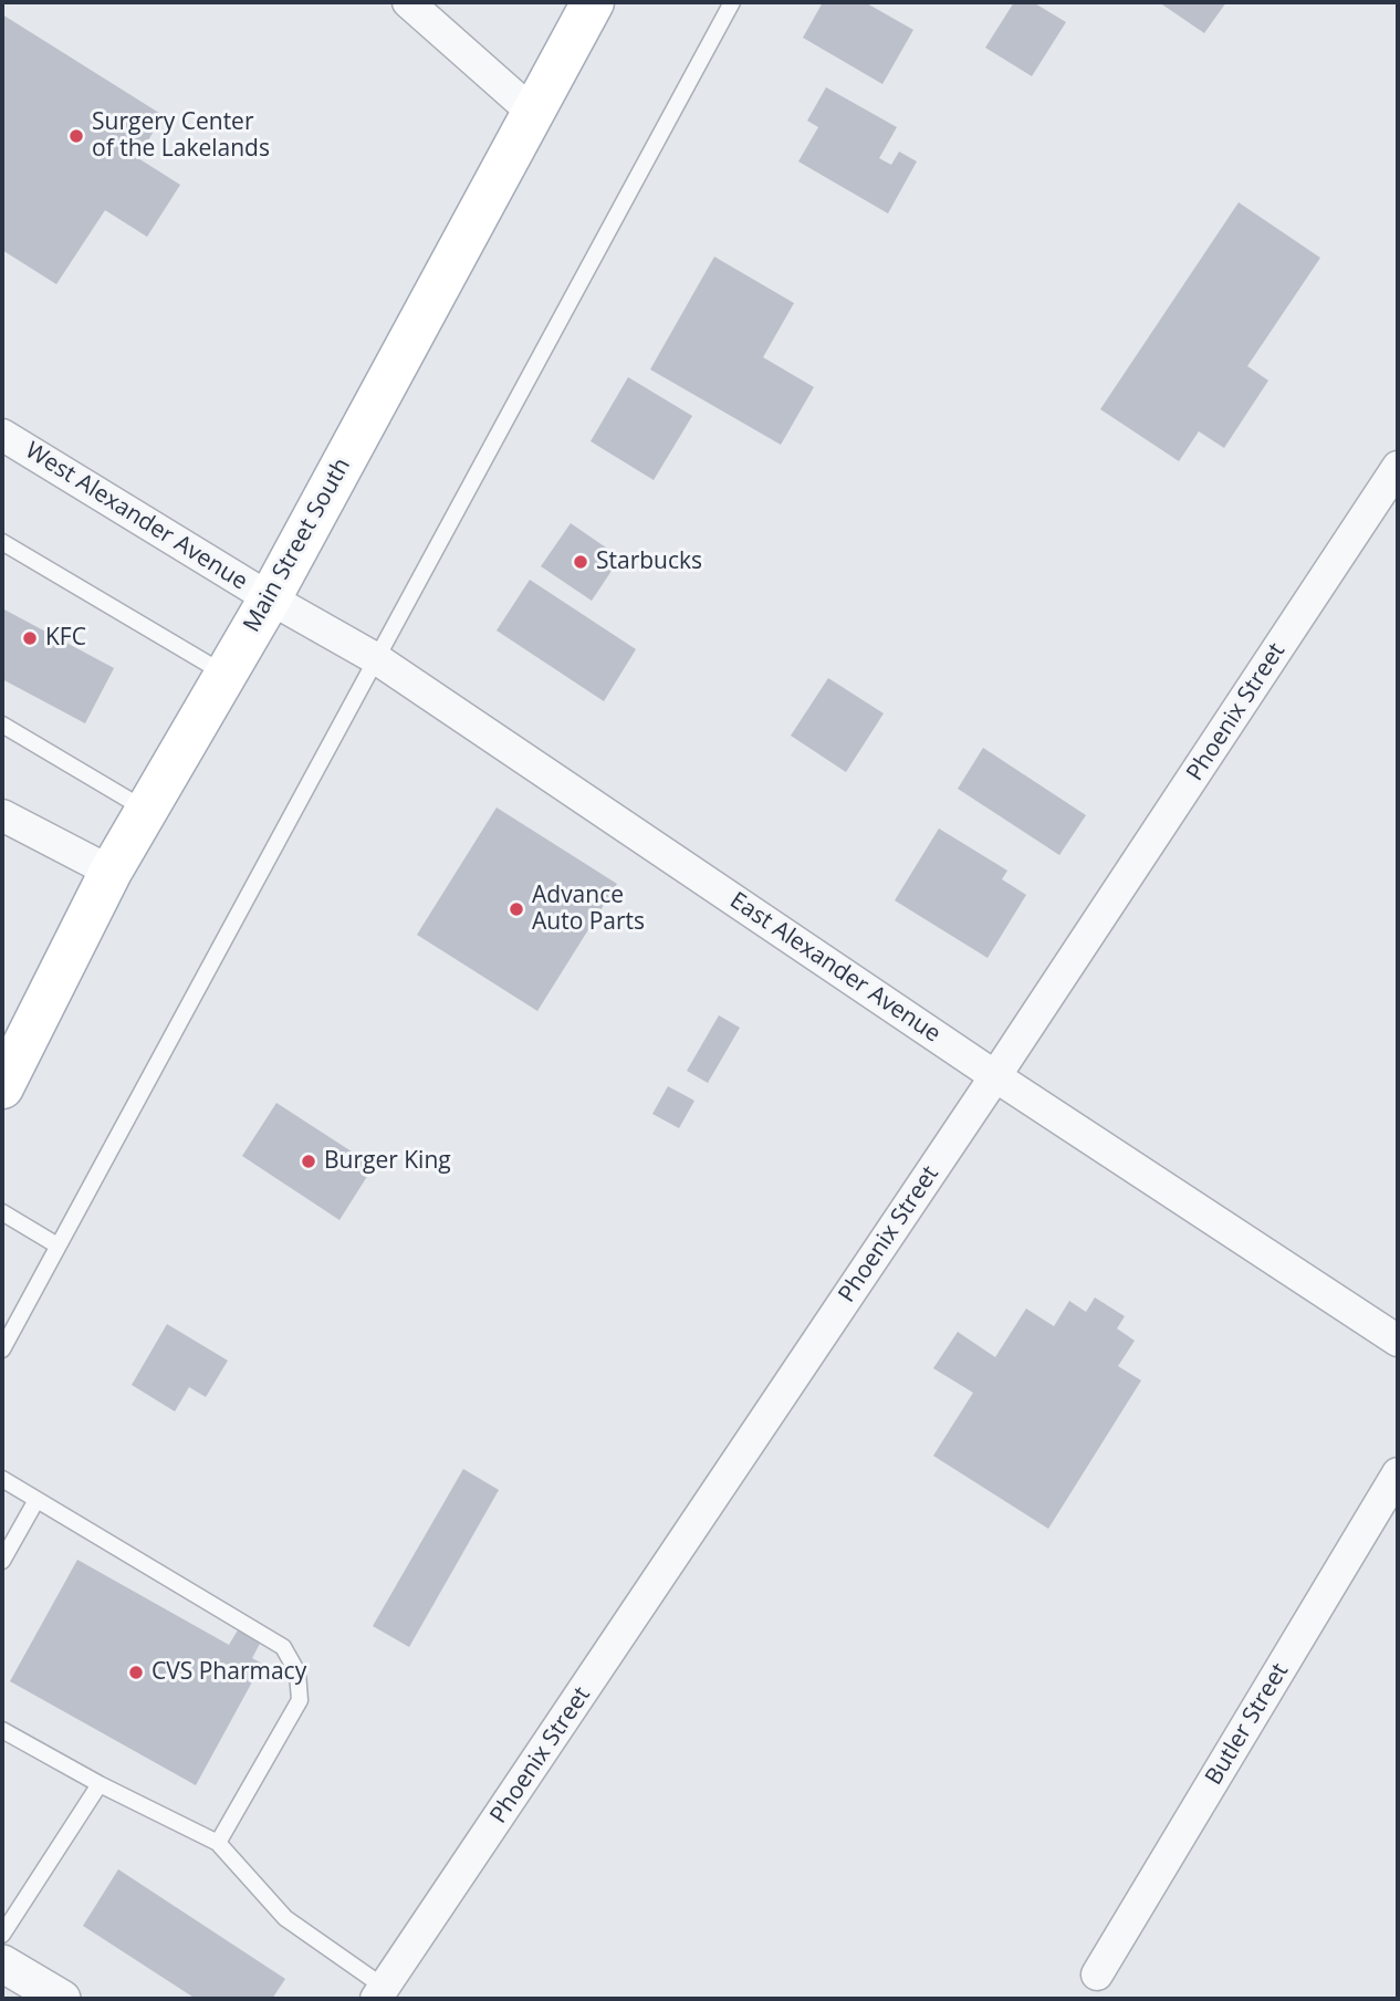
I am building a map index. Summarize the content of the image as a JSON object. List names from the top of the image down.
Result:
{
  "streets": {
    "main road": ["Main Street South"],
    "street": [
      "West Alexander Avenue",
      "Phoenix Street",
      "East Alexander Avenue",
      "Butler Street"
    ]
  },
  "crossings": [
    ["West Alexander Avenue", "Main Street South"],
    ["West Alexander Avenue", "East Alexander Avenue"],
    ["Main Street South", "East Alexander Avenue"],
    ["Phoenix Street", "East Alexander Avenue"]
  ],
  "places": [
    "Surgery Center of the Lakelands",
    "Starbucks",
    "KFC",
    "Advance Auto Parts",
    "Burger King",
    "CVS Pharmacy"
  ]
}
